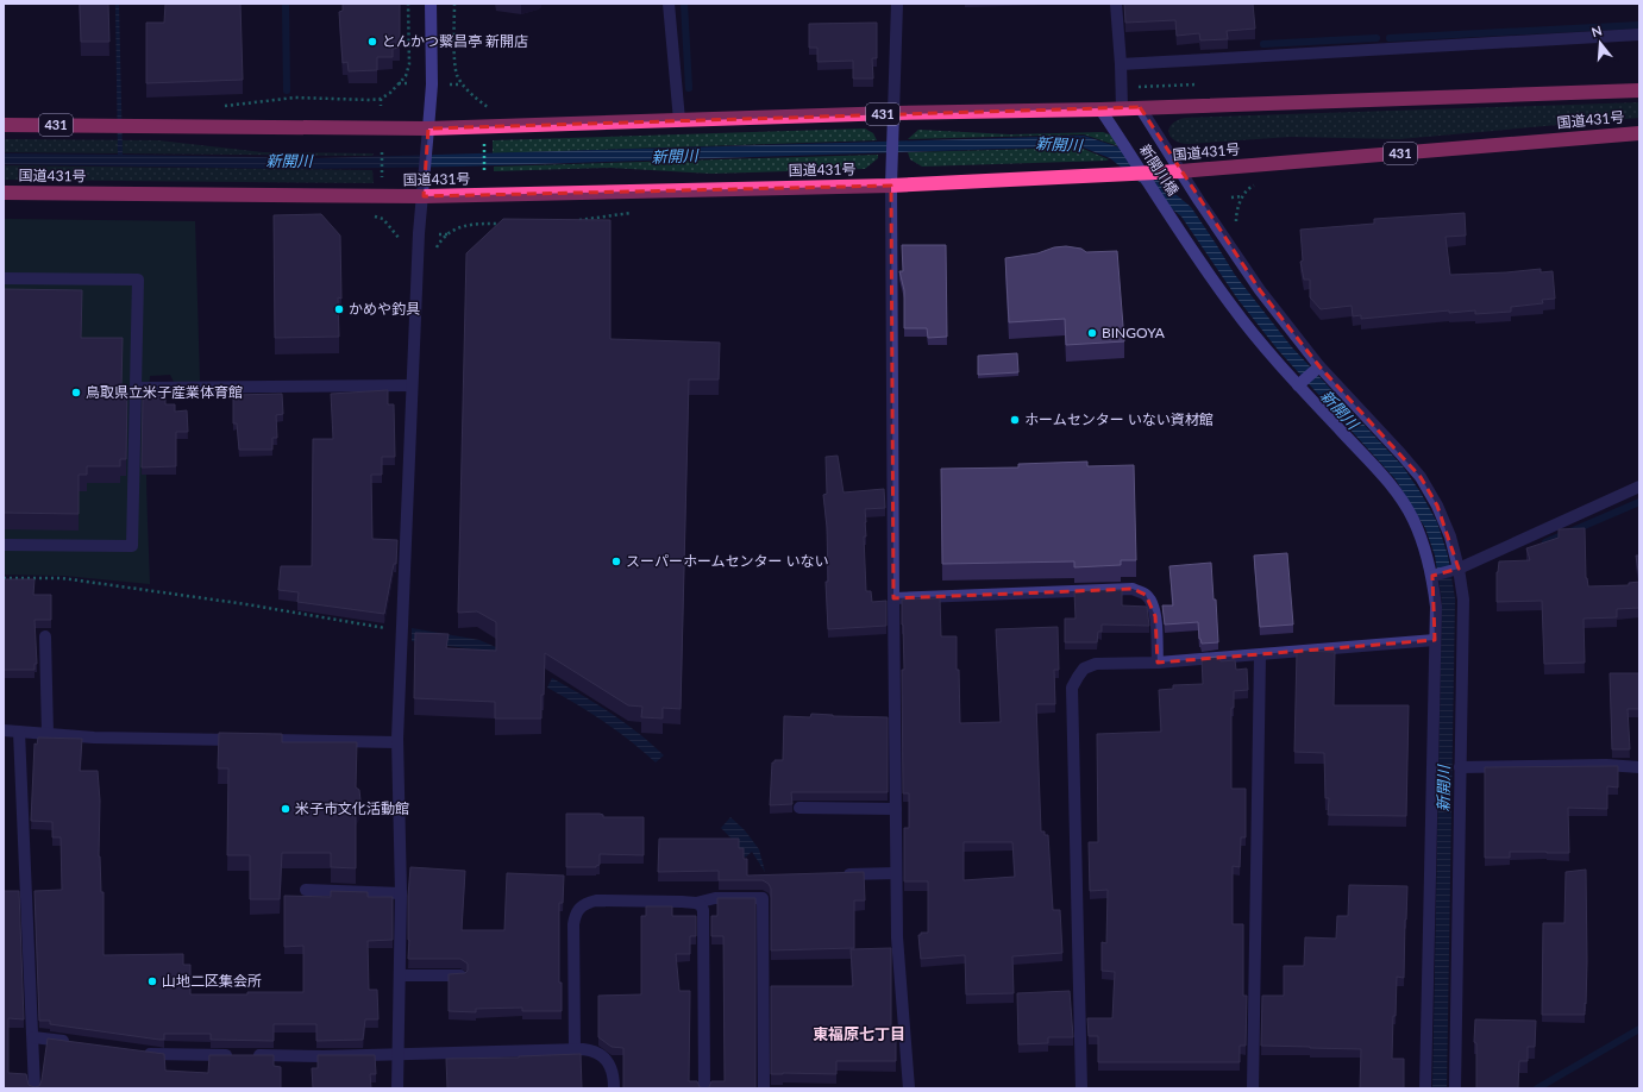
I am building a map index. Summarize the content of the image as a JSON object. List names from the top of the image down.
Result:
{
  "streets": {
    "highway": ["431", "国道431号"],
    "street": ["新開川橋"]
  },
  "crossings": [
    ["国道431号", "新開川橋"]
  ],
  "districts": ["東福原七丁目"],
  "water": ["新開川"],
  "places": [
    "とんかつ繫昌亭 新開店",
    "かめや釣具",
    "BINGOYA",
    "鳥取県立米子産業体育館",
    "ホームセンター いない資材館",
    "スーパーホームセンター いない",
    "米子市文化活動館",
    "山地二区集会所"
  ],
  "north": "top"
}
